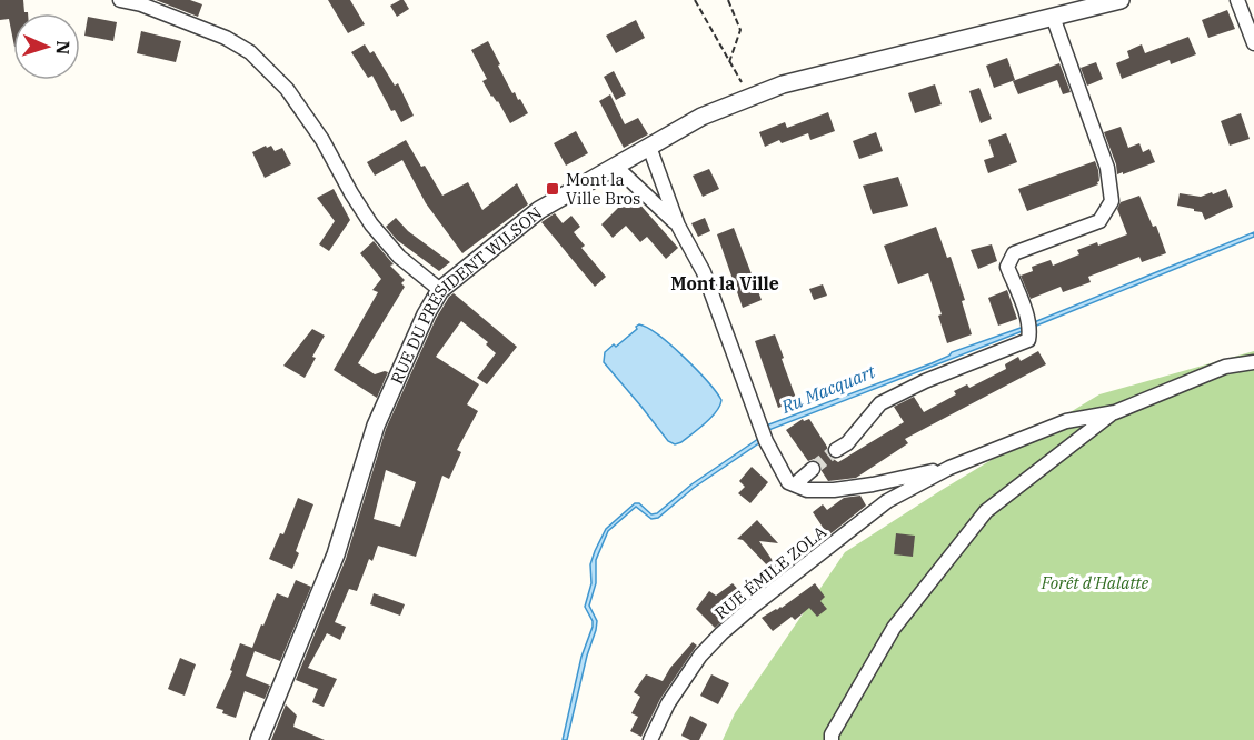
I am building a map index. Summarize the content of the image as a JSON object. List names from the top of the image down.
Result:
{
  "streets": {
    "street": ["RUE DU PRÉSIDENT WILSON", "RUE ÉMILE ZOLA"]
  },
  "districts": ["Mont la Ville"],
  "water": ["Ru Macquart"],
  "parks": ["Forêt d'Halatte"],
  "places": {
    "transit": ["Mont la Ville Bros"]
  },
  "north": "right"
}
